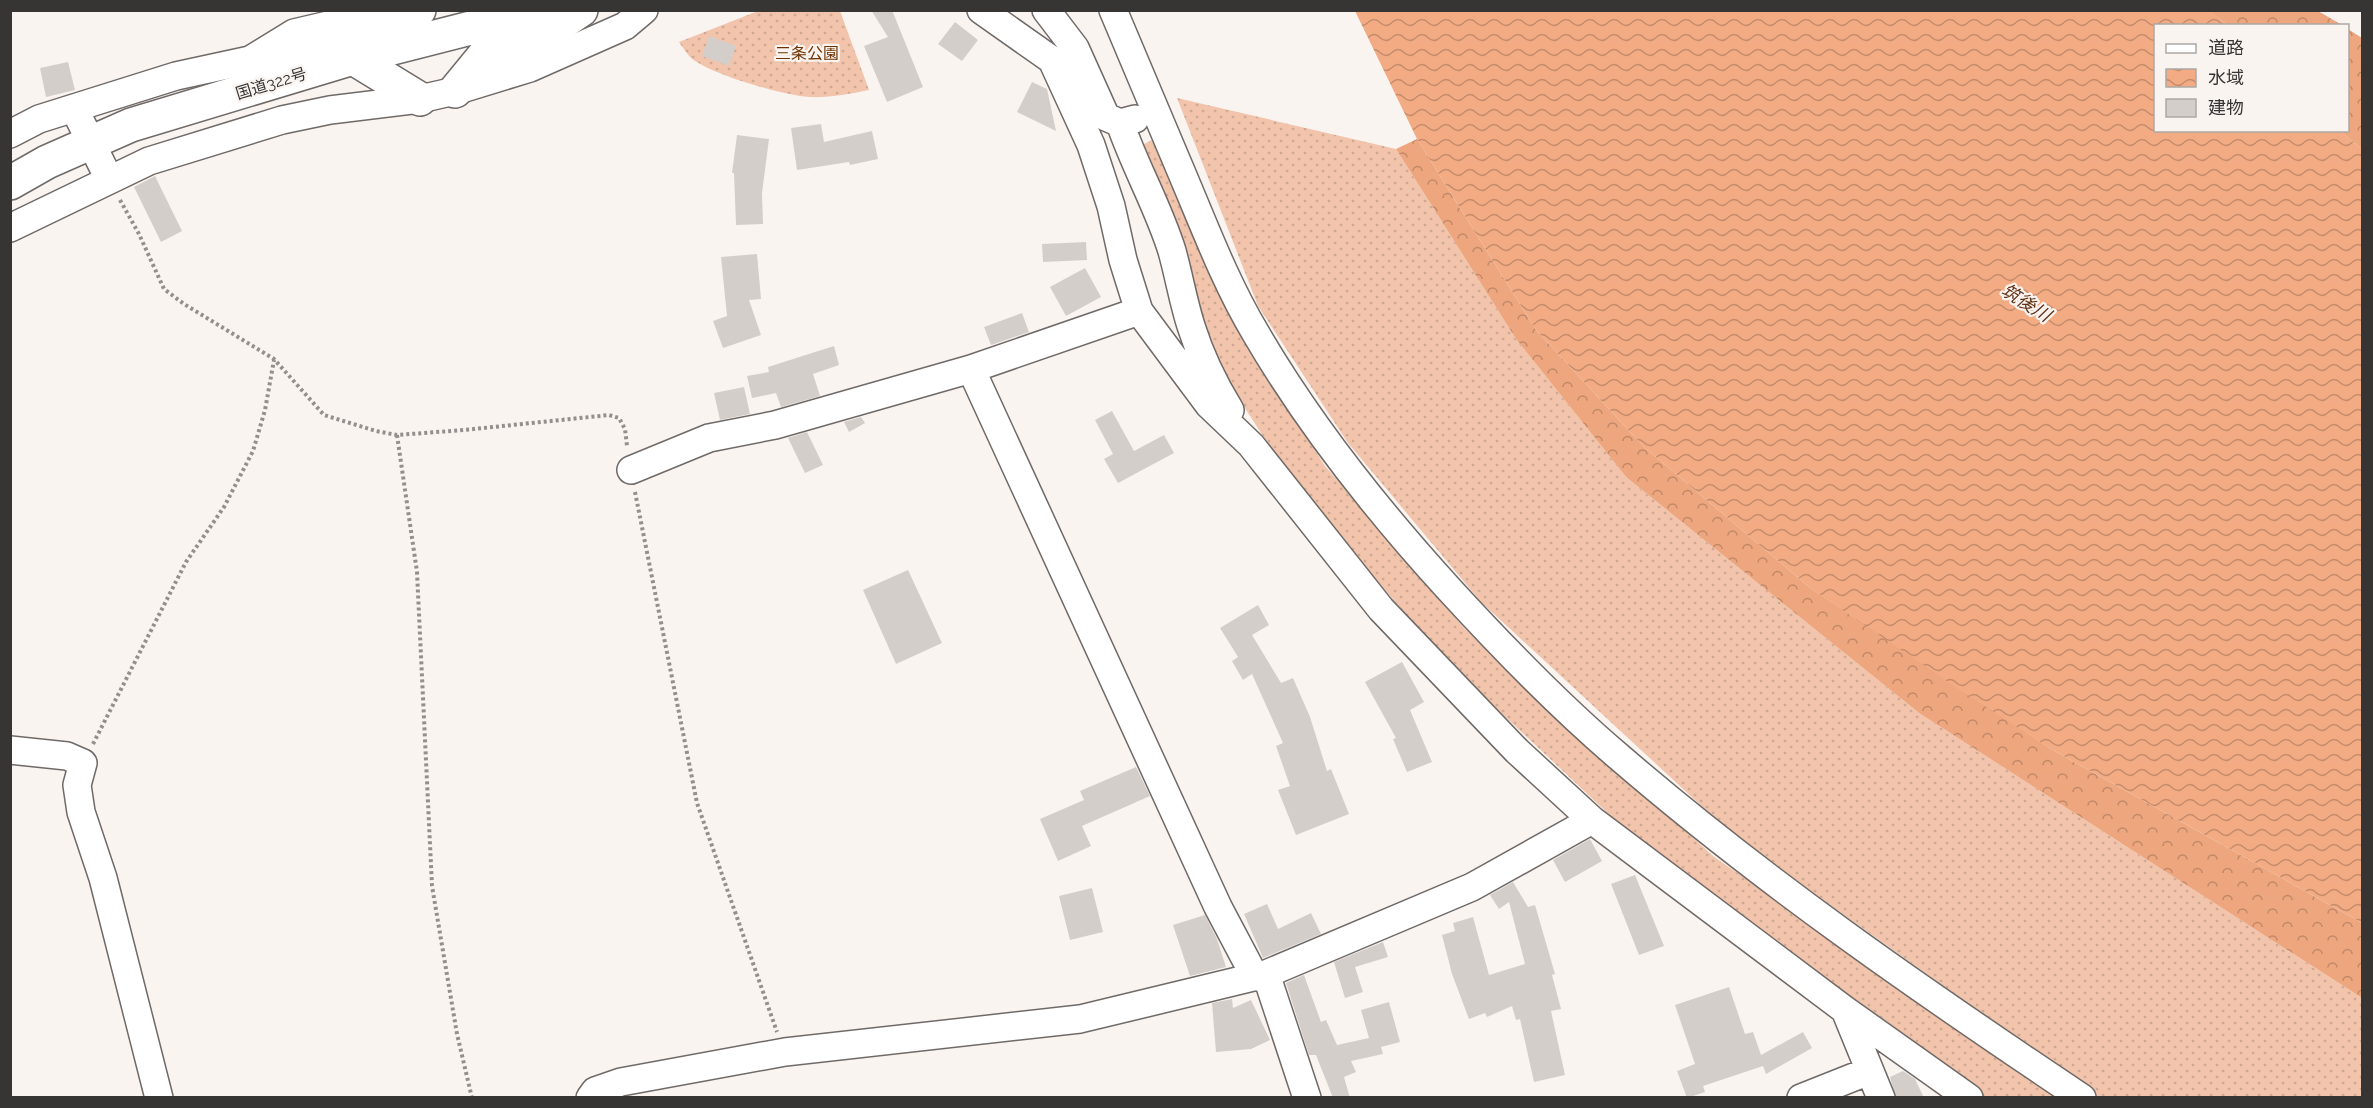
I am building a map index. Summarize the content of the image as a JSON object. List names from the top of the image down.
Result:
{
  "streets": {
    "highway": ["国道322号"]
  },
  "water": ["筑後川"],
  "parks": ["三条公園"],
  "legend": ["道路", "水域", "建物"]
}
